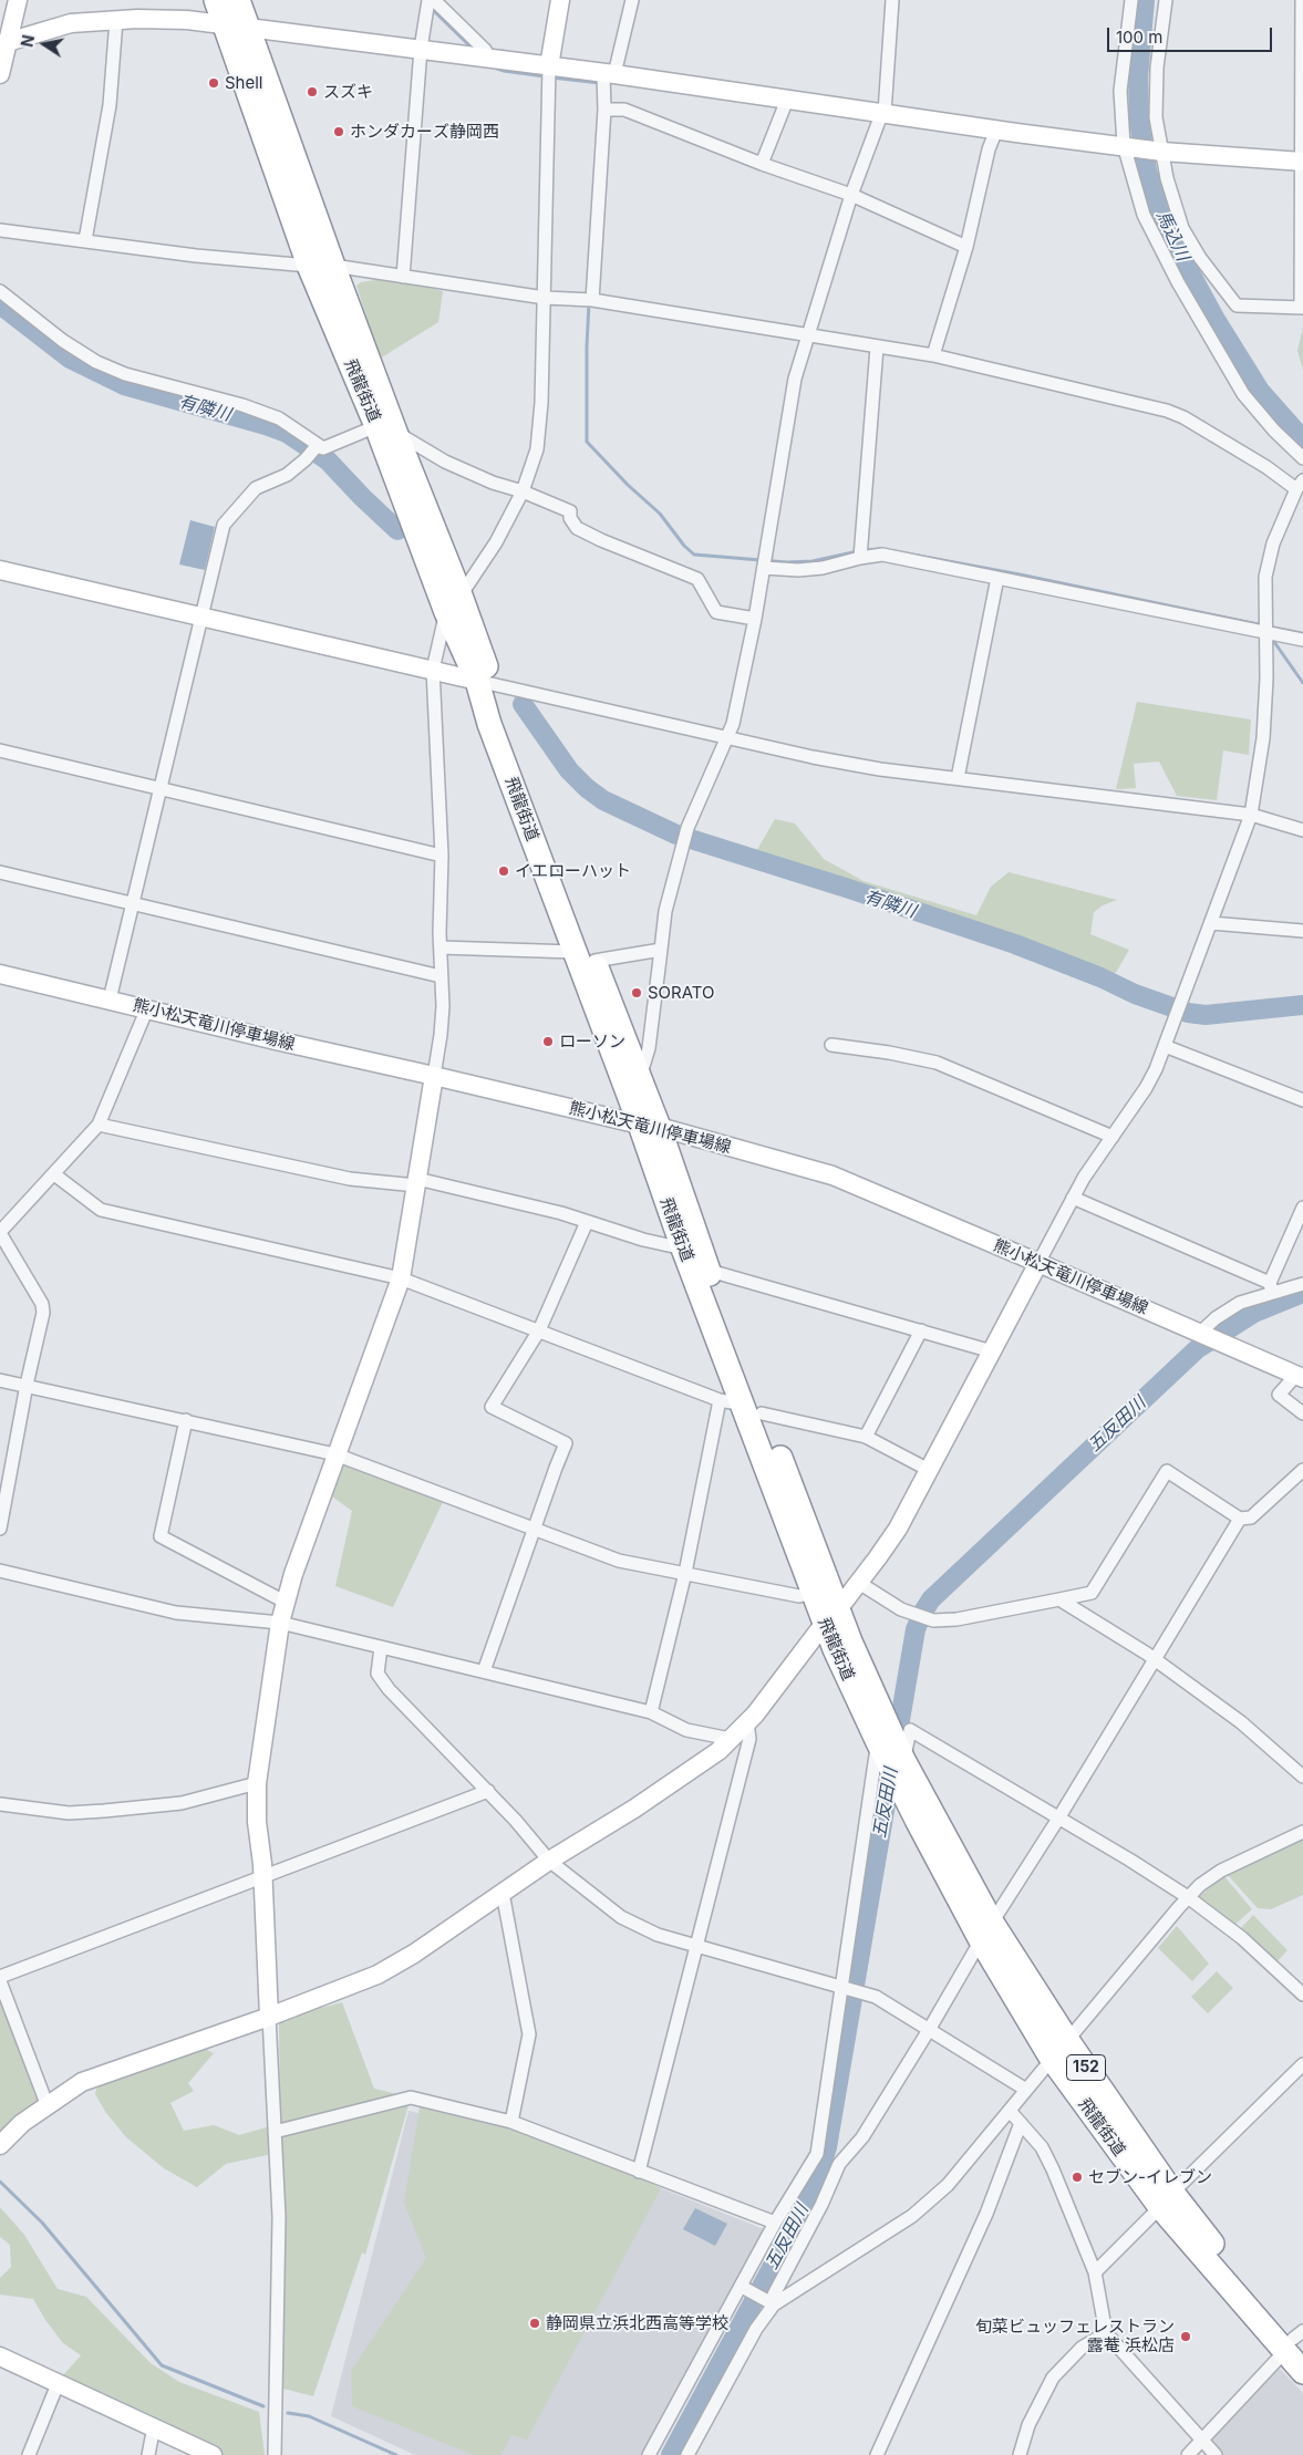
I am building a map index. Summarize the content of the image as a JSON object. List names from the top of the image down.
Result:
{
  "streets": {
    "highway": ["飛龍街道", "152"],
    "street": ["熊小松天竜川停車場線"]
  },
  "crossings": [
    ["飛龍街道", "熊小松天竜川停車場線"]
  ],
  "water": ["馬込川", "有隣川", "五反田川"],
  "places": [
    "Shell",
    "スズキ",
    "ホンダカーズ静岡西",
    "イエローハット",
    "SORATO",
    "ローソン",
    "セブン-イレブン",
    "静岡県立浜北西高等学校",
    "旬菜ビュッフェレストラン 露菴 浜松店"
  ],
  "scale_bar": "100 m",
  "north": "left"
}
